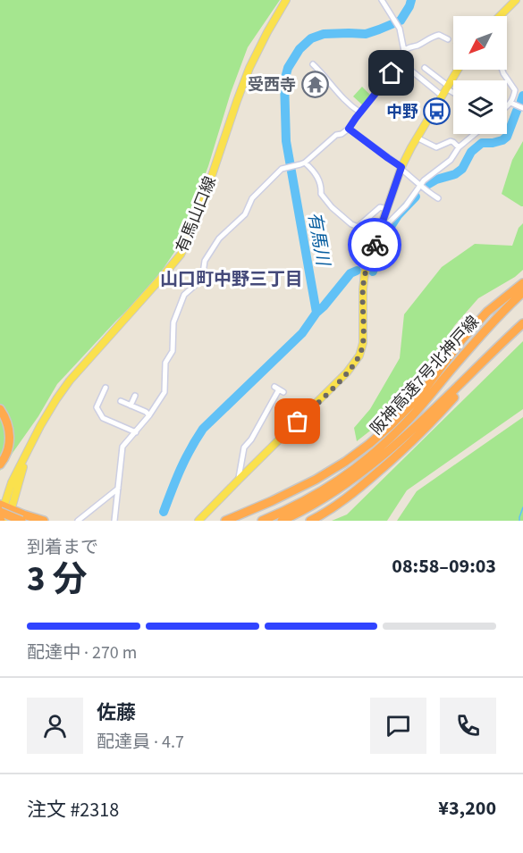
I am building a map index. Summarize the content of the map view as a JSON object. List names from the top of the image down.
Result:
{
  "streets": {
    "highway": ["阪神高速7号北神戸線"],
    "main road": ["有馬山口線"]
  },
  "districts": ["山口町中野三丁目"],
  "water": ["有馬川"],
  "places": {
    "temple": ["受西寺"],
    "bus stop": ["中野"]
  },
  "north": "bottom left",
  "page": {
    "heading": ["3 分", "到着まで", "08:58–09:03"],
    "panel": [
      "佐藤",
      "配達員 · 4.7",
      "注文 #2318",
      "¥3,200"
    ],
    "bar": "配達中 · 270 m"
  }
}
